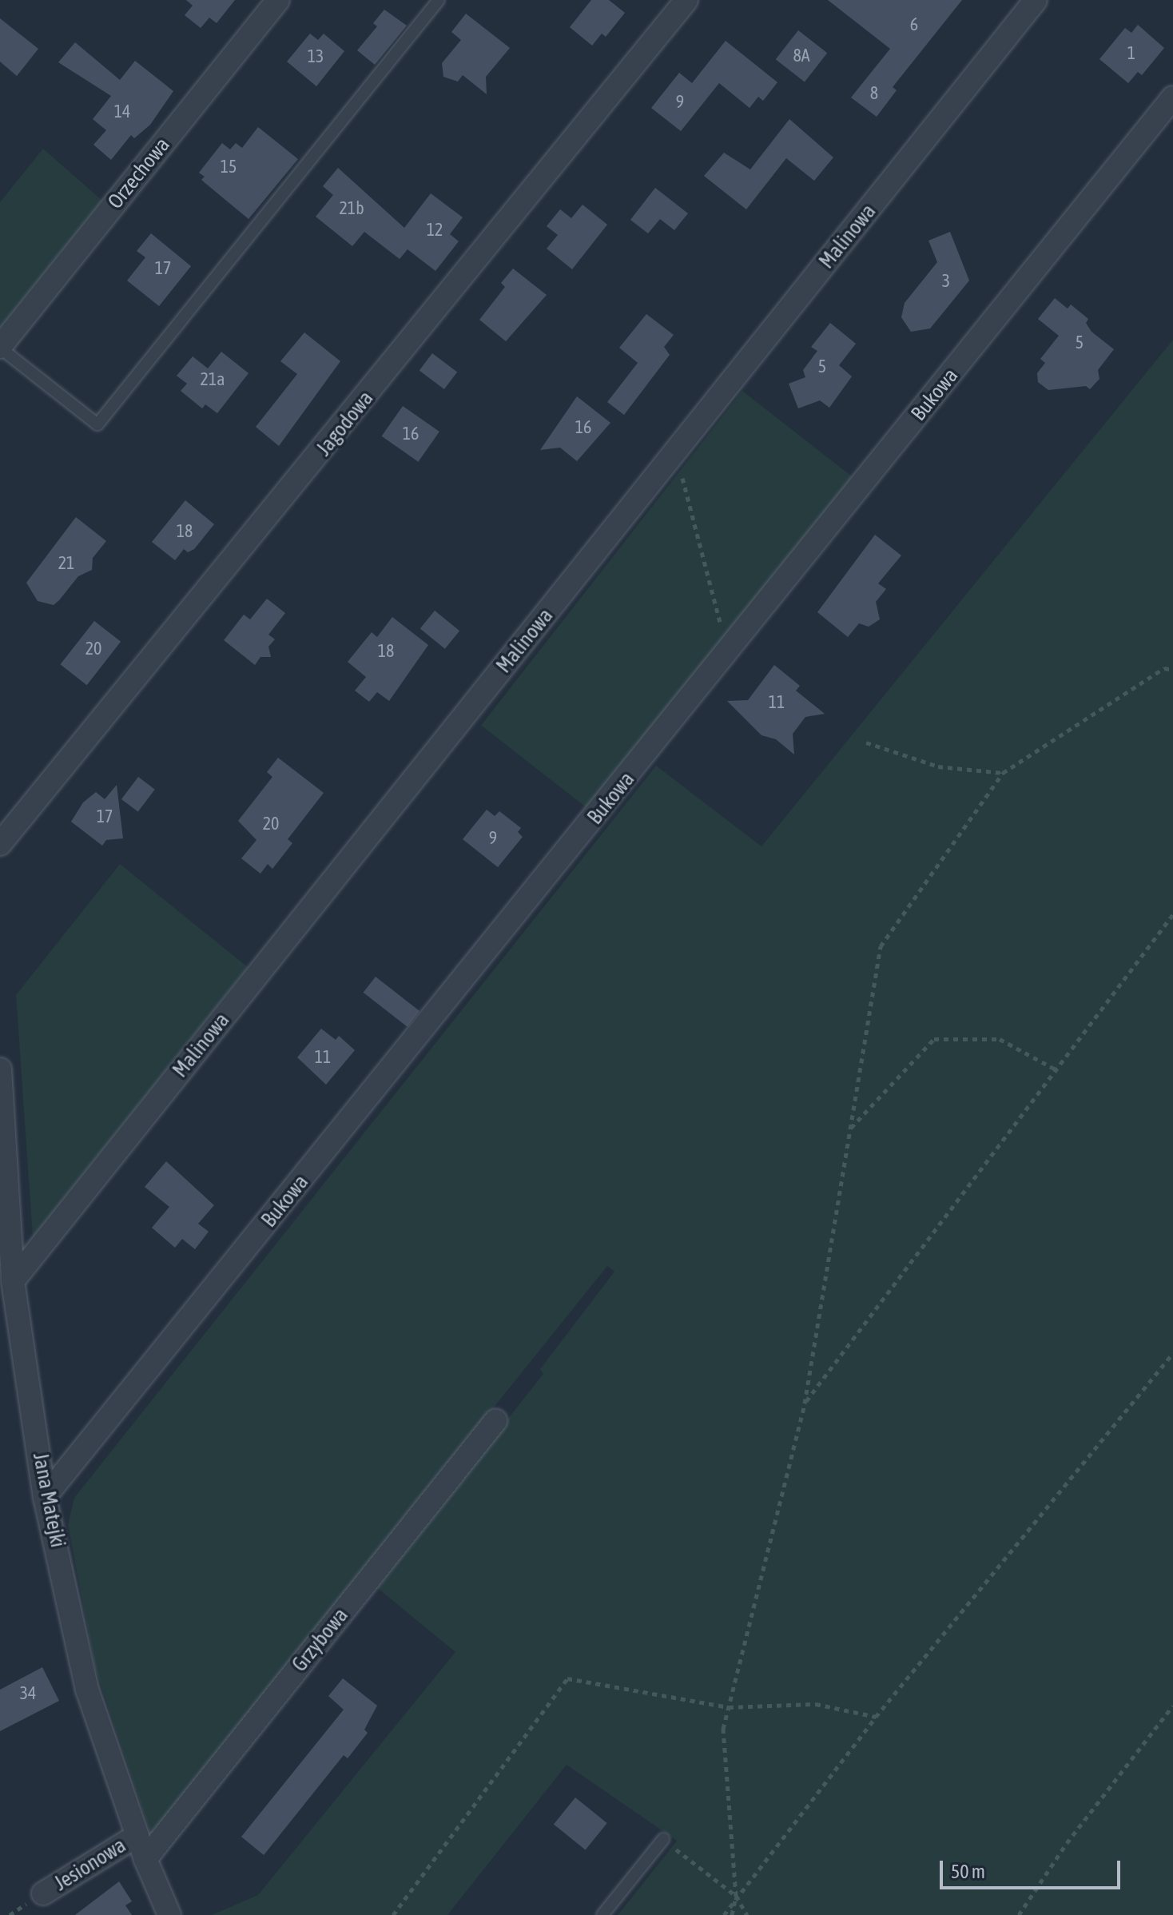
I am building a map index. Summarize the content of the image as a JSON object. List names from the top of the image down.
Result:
{
  "streets": {
    "street": [
      "Orzechowa",
      "Malinowa",
      "Bukowa",
      "Jagodowa",
      "Jana Matejki",
      "Grzybowa",
      "Jesionowa"
    ]
  },
  "crossings": [
    ["Malinowa", "Jana Matejki"],
    ["Bukowa", "Jana Matejki"],
    ["Jana Matejki", "Grzybowa"],
    ["Jana Matejki", "Jesionowa"]
  ],
  "house_numbers": [
    "6",
    "1",
    "8A",
    "13",
    "8",
    "9",
    "14",
    "15",
    "21b",
    "12",
    "17",
    "3",
    "5",
    "5",
    "21a",
    "16",
    "16",
    "18",
    "21",
    "20",
    "18",
    "11",
    "17",
    "20",
    "9",
    "11",
    "34"
  ],
  "scale_bar": "50 m"
}
